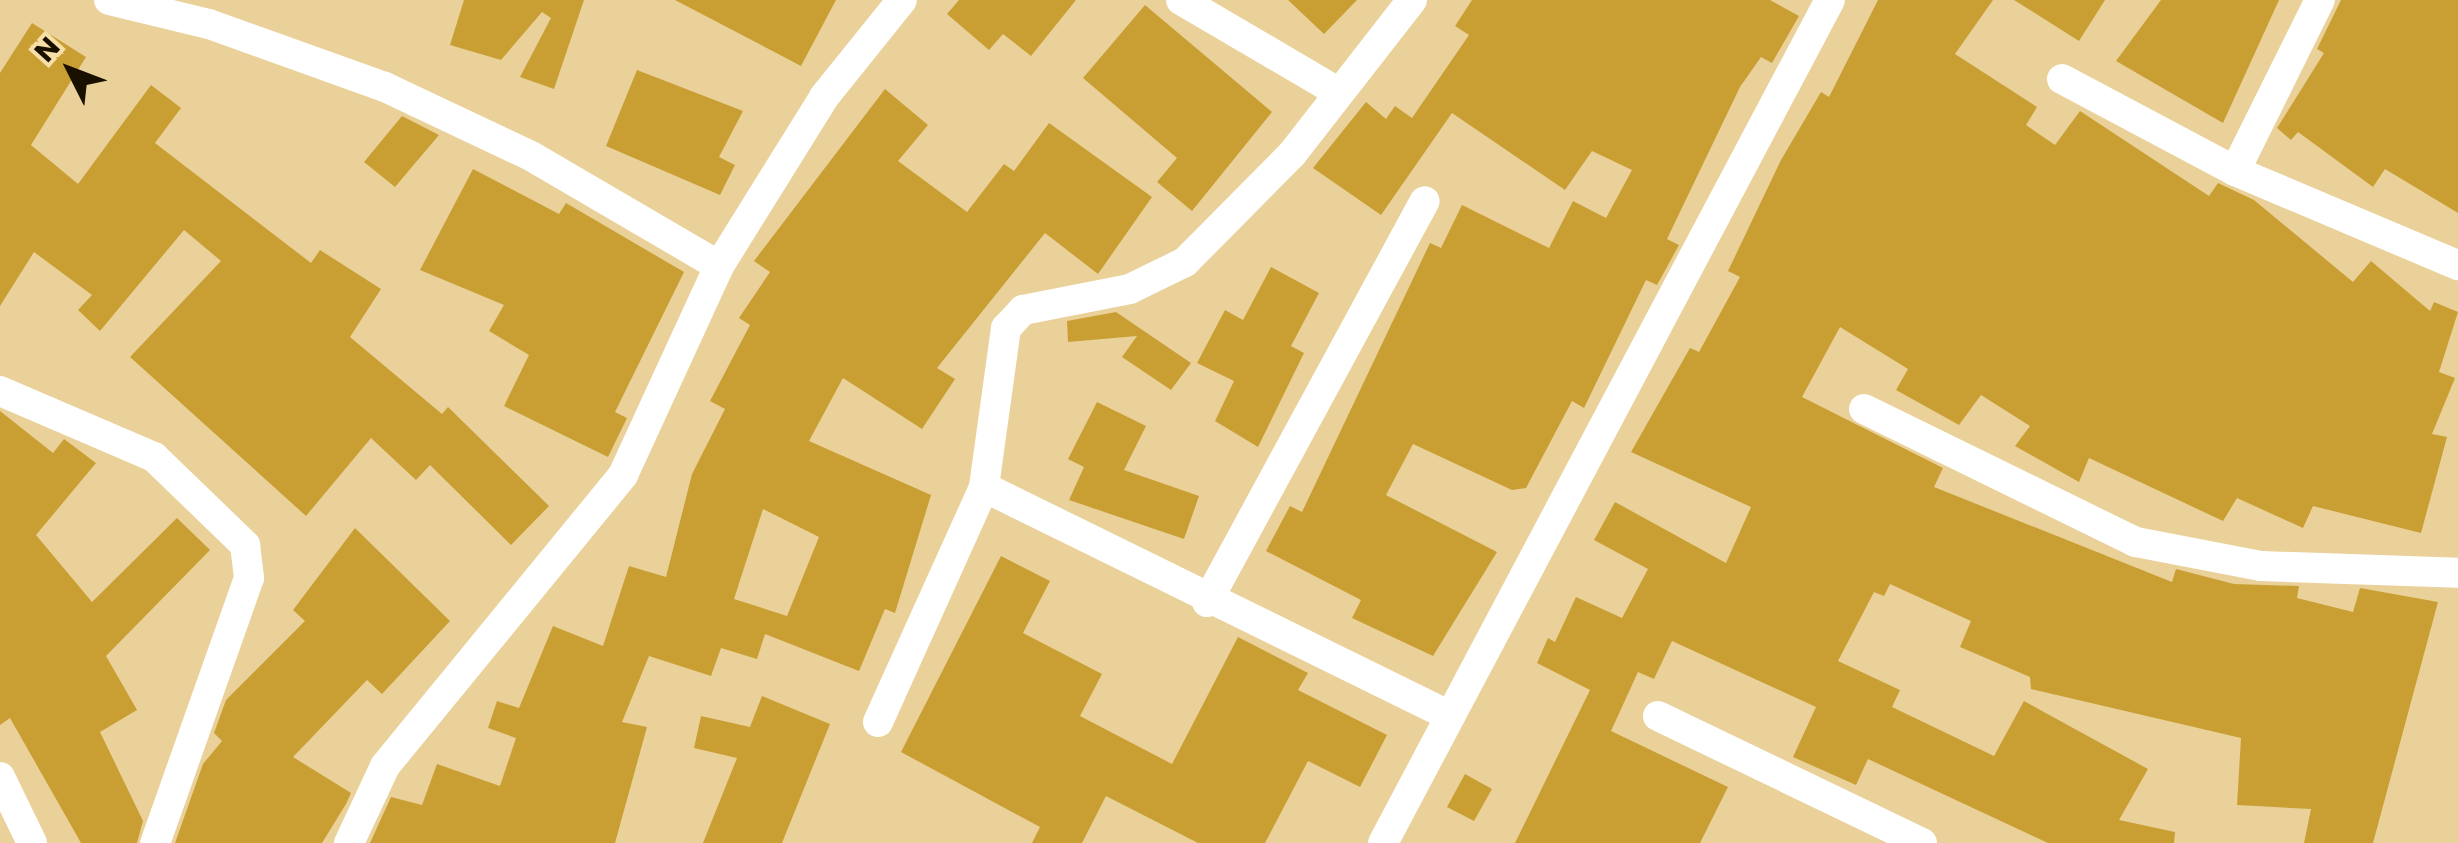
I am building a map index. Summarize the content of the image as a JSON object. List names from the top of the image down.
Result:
{
  "north": "top left"
}
